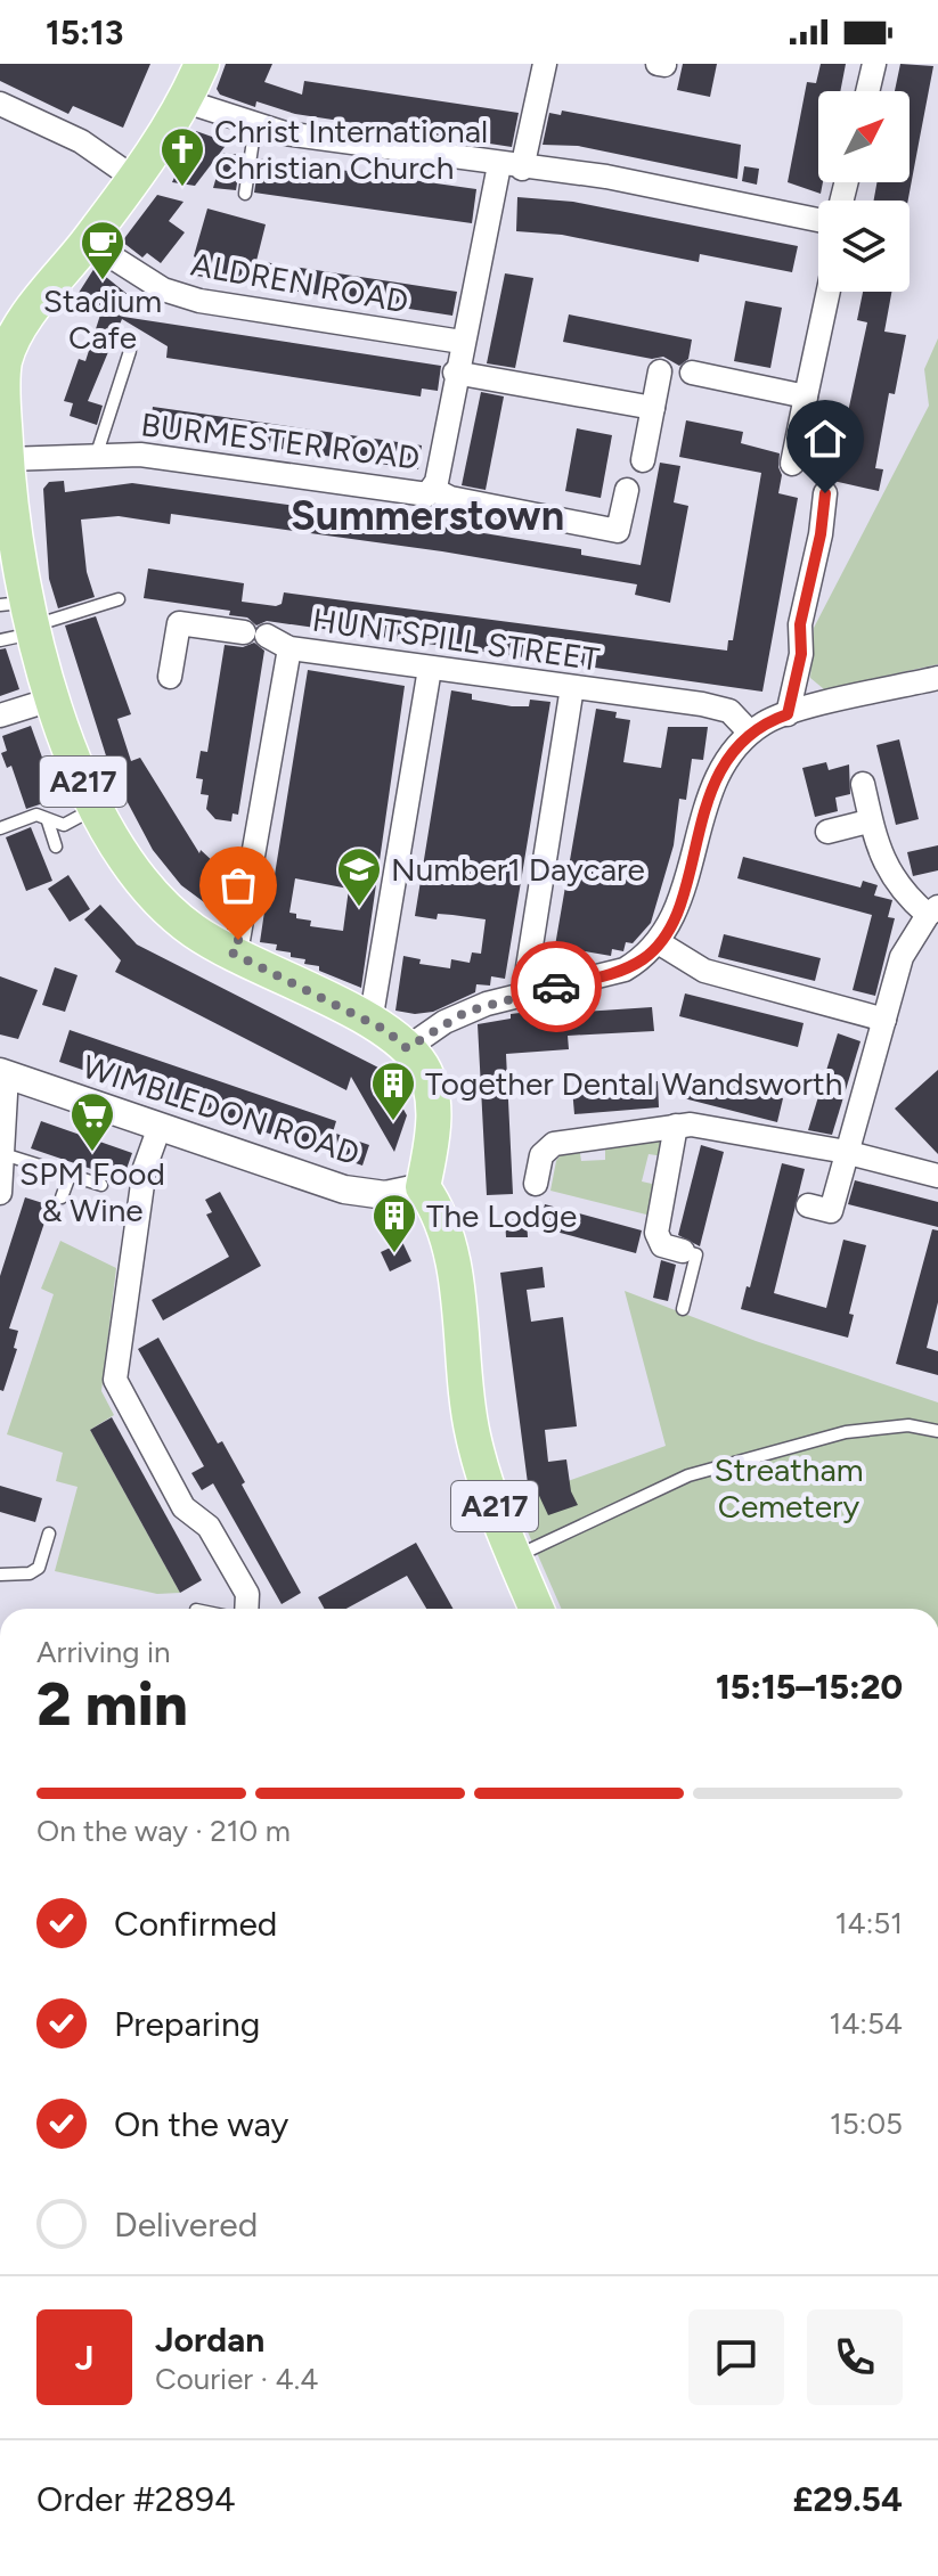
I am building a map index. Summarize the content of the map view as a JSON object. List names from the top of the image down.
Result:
{
  "streets": {
    "main road": ["A217"],
    "street": [
      "ALDREN ROAD",
      "BURMESTER ROAD",
      "HUNTSPILL STREET",
      "WIMBLEDON ROAD"
    ]
  },
  "crossings": [
    ["ALDREN ROAD", "BURMESTER ROAD"],
    ["ALDREN ROAD", "A217"],
    ["BURMESTER ROAD", "A217"],
    ["HUNTSPILL STREET", "A217"],
    ["A217", "WIMBLEDON ROAD"]
  ],
  "districts": ["Summerstown"],
  "parks": ["Streatham Cemetery"],
  "places": {
    "church": ["Christ International Christian Church"],
    "cafe": ["Stadium Cafe"],
    "school or university": ["Number1 Daycare"],
    "building": ["Together Dental Wandsworth", "The Lodge"],
    "supermarket": ["SPM Food & Wine"]
  },
  "north": "top right",
  "page": {
    "status": "15:13",
    "heading": ["2 min", "Arriving in", "15:15–15:20"],
    "panel": [
      "Jordan",
      "Courier · 4.4",
      "Order #2894",
      "£29.54"
    ],
    "bar": "On the way · 210 m",
    "list": [
      ["Confirmed", "14:51"],
      ["Preparing", "14:54"],
      ["On the way", "15:05"],
      "Delivered"
    ],
    "round": "J"
  }
}
